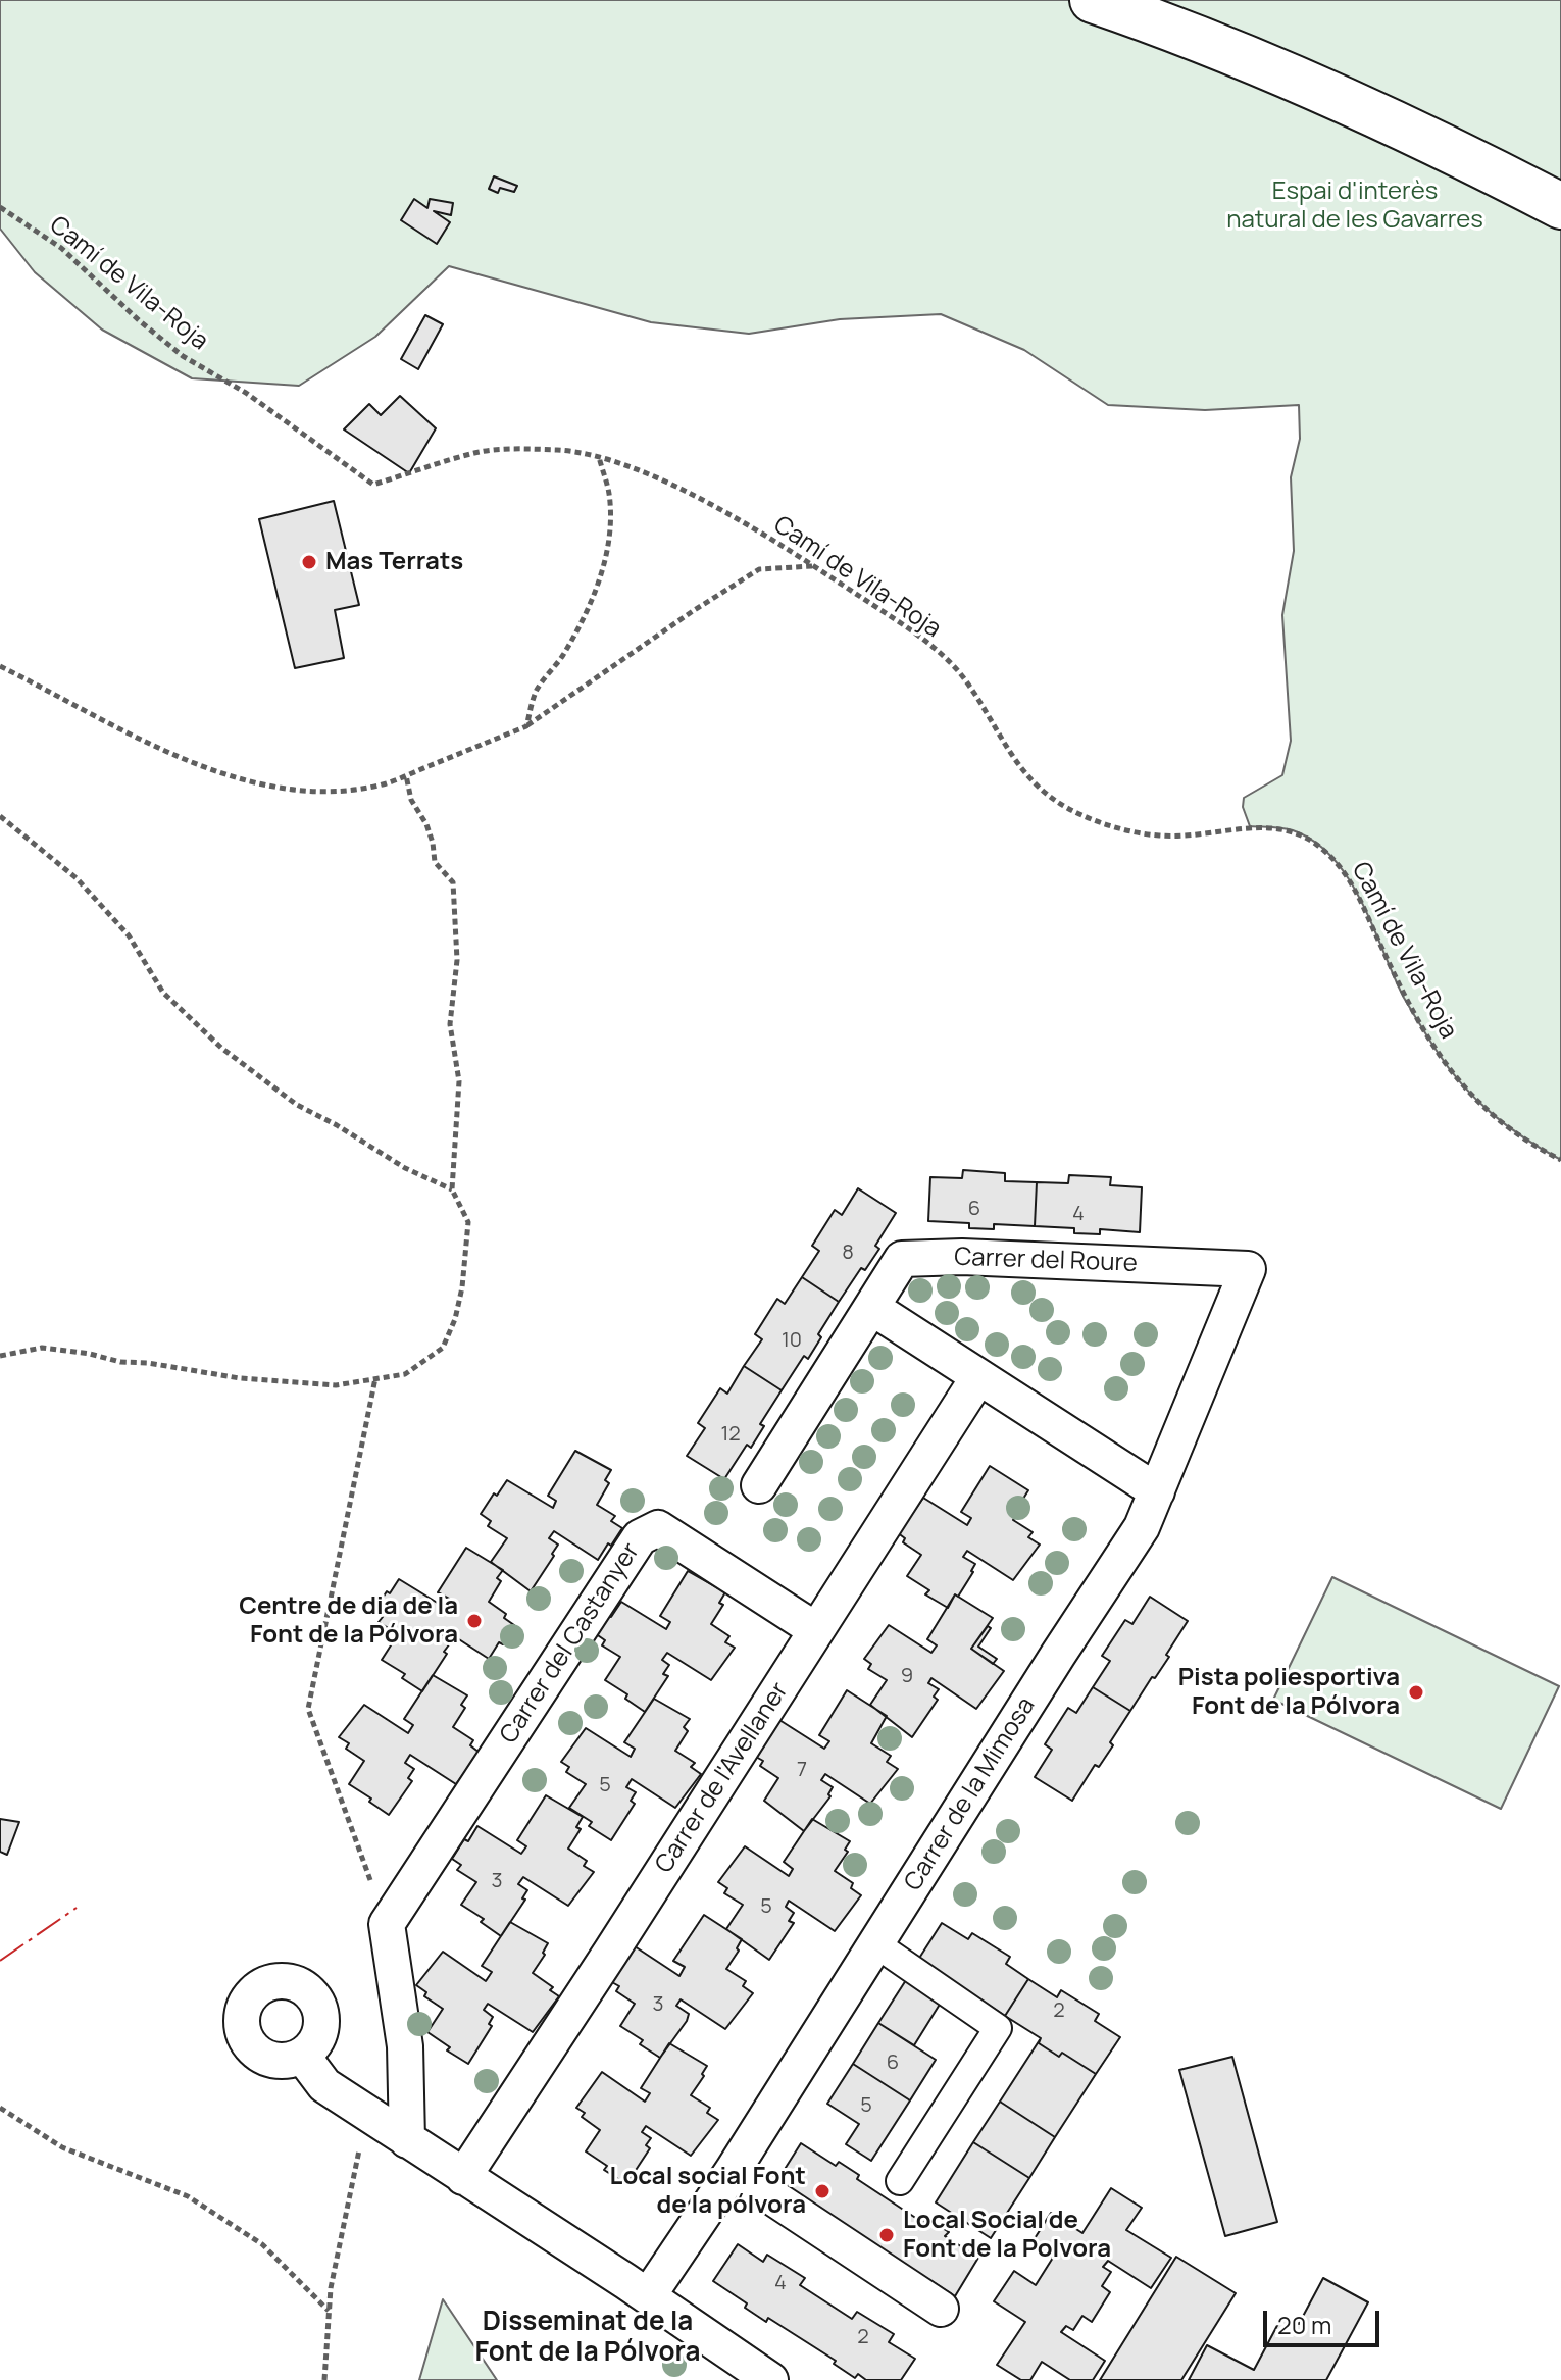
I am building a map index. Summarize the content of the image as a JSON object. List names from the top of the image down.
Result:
{
  "streets": {
    "street": [
      "Carrer del Roure",
      "Carrer del Castanyer",
      "Carrer de l'Avellaner",
      "Carrer de la Mimosa"
    ],
    "path": ["Camí de Vila-Roja"]
  },
  "crossings": [
    ["Carrer del Roure", "Carrer de la Mimosa"],
    ["Carrer del Castanyer", "Carrer de l'Avellaner"]
  ],
  "districts": ["Disseminat de la Font de la Pólvora"],
  "parks": ["Espai d'interès natural de les Gavarres"],
  "places": [
    "Mas Terrats",
    "Centre de dia de la Font de la Pólvora",
    "Pista poliesportiva Font de la Pólvora",
    "Local social Font de la pólvora",
    "Local Social de Font de la Polvora"
  ],
  "house_numbers": [
    "6",
    "4",
    "8",
    "10",
    "12",
    "9",
    "7",
    "5",
    "3",
    "5",
    "3",
    "2",
    "6",
    "5",
    "4",
    "2"
  ],
  "scale_bar": "20 m"
}
